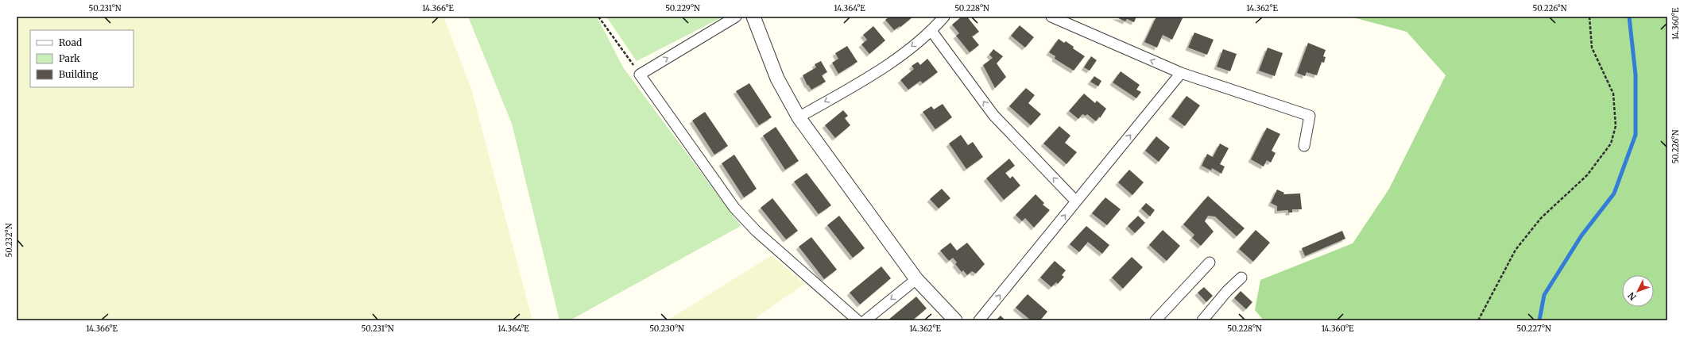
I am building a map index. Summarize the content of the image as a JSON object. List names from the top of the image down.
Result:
{
  "legend": ["Road", "Park", "Building"],
  "north": "bottom left",
  "coordinates": [
    "50.231°N",
    "14.366°E",
    "50.229°N",
    "14.364°E",
    "50.228°N",
    "14.362°E",
    "50.226°N",
    "14.360°E",
    "50.232°N",
    "50.230°N",
    "50.227°N"
  ]
}
